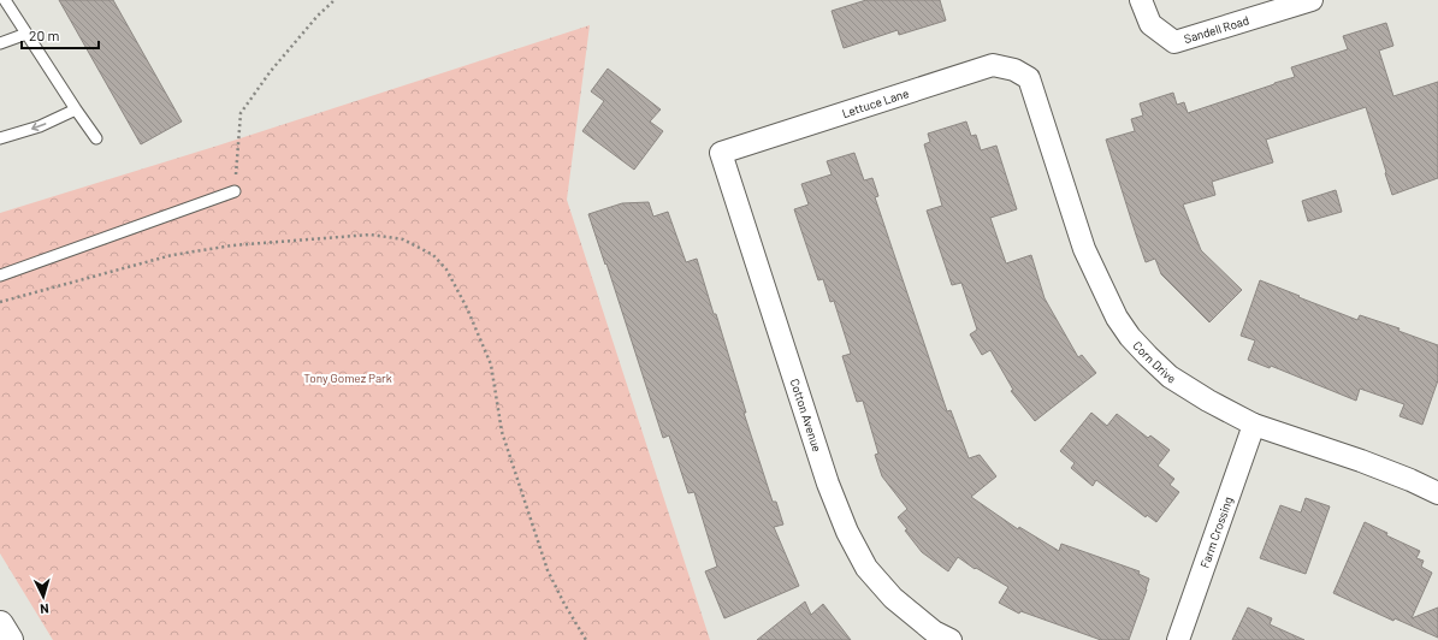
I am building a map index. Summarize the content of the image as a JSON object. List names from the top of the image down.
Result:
{
  "streets": {
    "street": [
      "Sandell Road",
      "Lettuce Lane",
      "Corn Drive",
      "Cotton Avenue",
      "Farm Crossing"
    ]
  },
  "crossings": [
    ["Lettuce Lane", "Corn Drive"],
    ["Lettuce Lane", "Cotton Avenue"],
    ["Corn Drive", "Farm Crossing"]
  ],
  "parks": ["Tony Gomez Park"],
  "scale_bar": "20 m",
  "north": "bottom"
}
